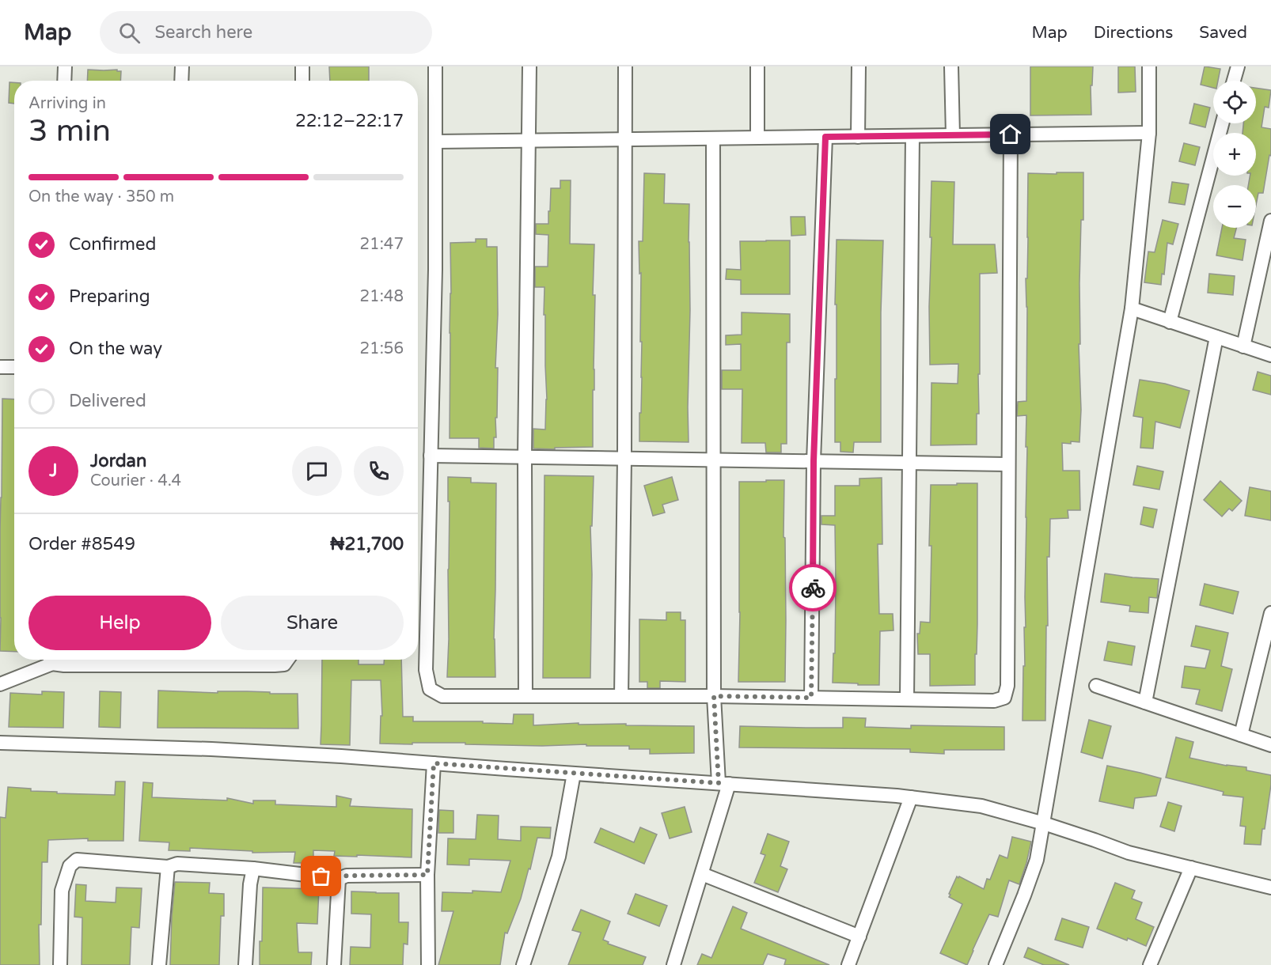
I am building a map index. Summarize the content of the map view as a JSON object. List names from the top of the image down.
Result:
{
  "page": {
    "header": "Map",
    "search": "Search here",
    "nav": ["Map", "Directions", "Saved"],
    "map_buttons": ["+", "−"],
    "heading": ["3 min", "Arriving in", "22:12–22:17"],
    "panel": [
      "Jordan",
      "Courier · 4.4",
      "Order #8549",
      "₦21,700"
    ],
    "bar": "On the way · 350 m",
    "list": [
      ["Confirmed", "21:47"],
      ["Preparing", "21:48"],
      ["On the way", "21:56"],
      "Delivered"
    ],
    "round": "J",
    "buttons": ["Help", "Share"]
  }
}
